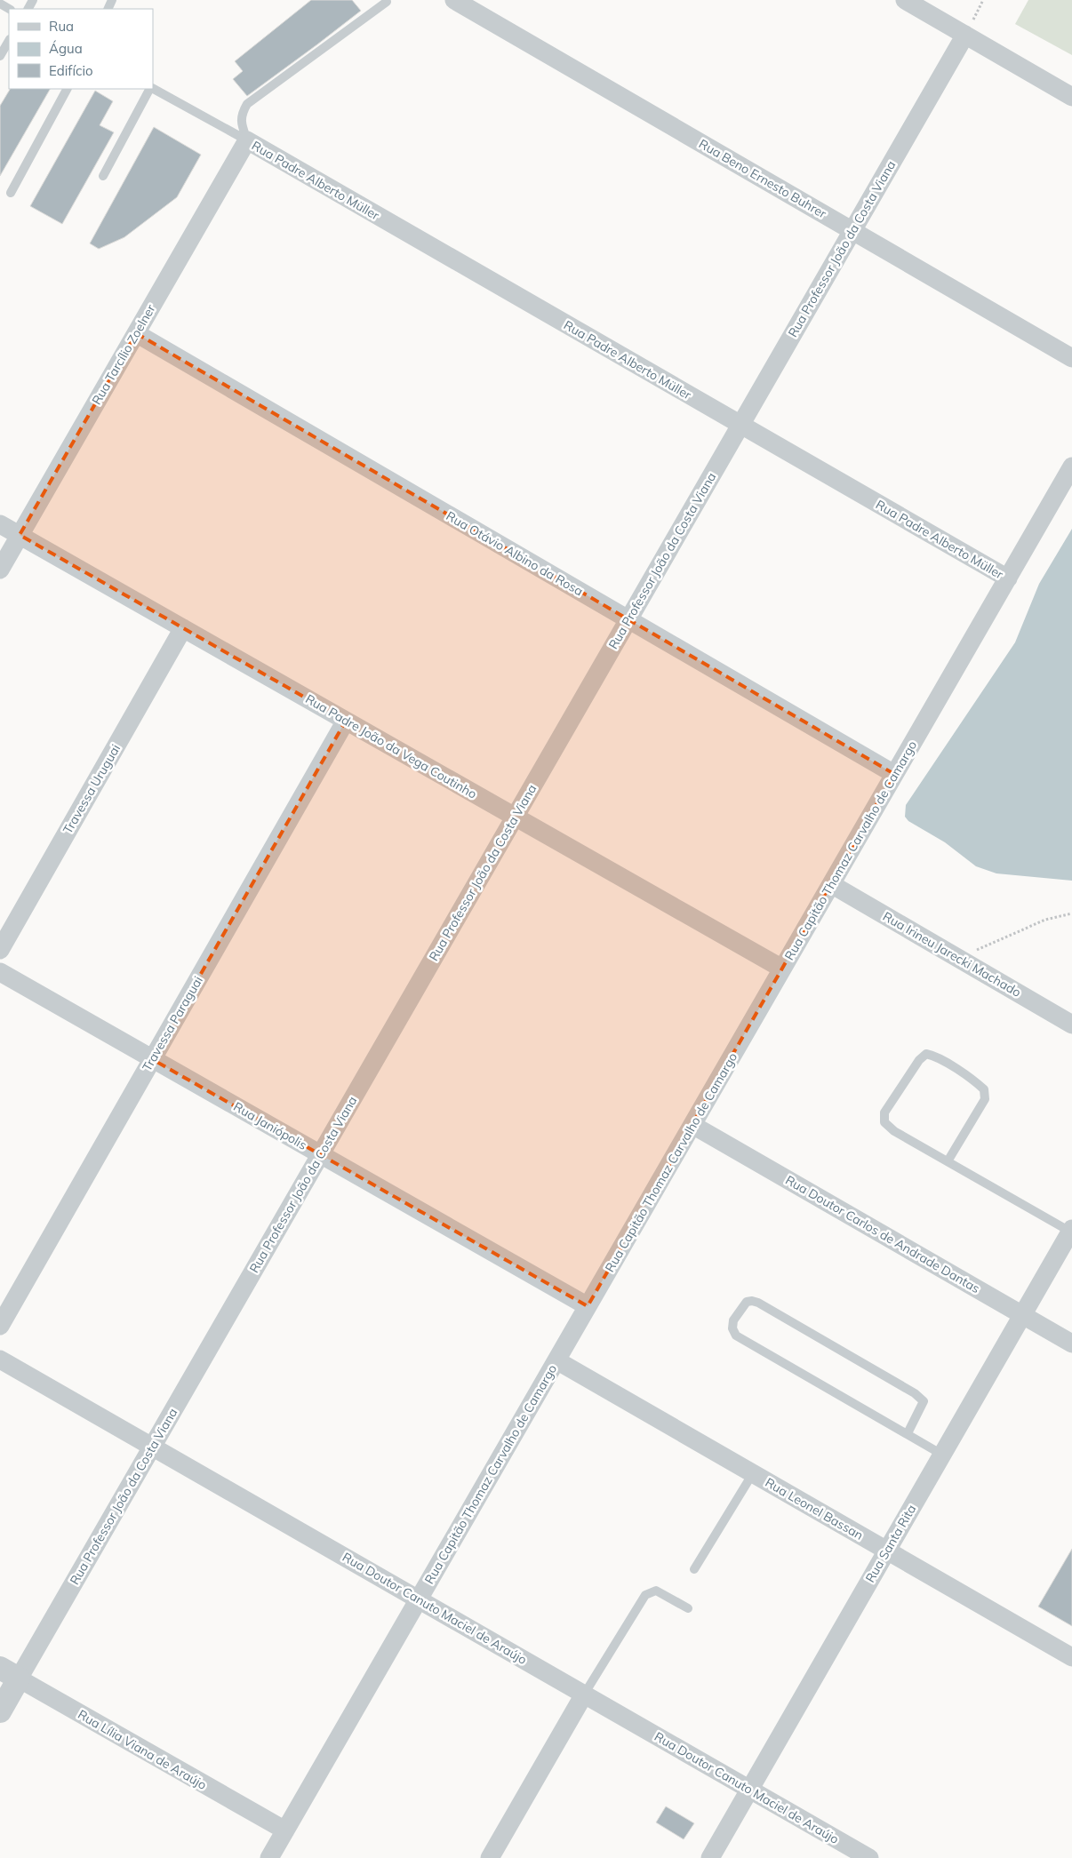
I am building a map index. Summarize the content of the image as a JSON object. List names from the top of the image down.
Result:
{
  "streets": {
    "street": [
      "Rua Beno Ernesto Buhrer",
      "Rua Padre Alberto Müller",
      "Rua Professor João da Costa Viana",
      "Rua Tarcílio Zoelner",
      "Rua Otávio Albino da Rosa",
      "Rua Padre João da Vega Coutinho",
      "Travessa Uruguai",
      "Rua Capitão Thomaz Carvalho de Camargo",
      "Rua Irineu Jarecki Machado",
      "Travessa Paraguai",
      "Rua Janiópolis",
      "Rua Doutor Carlos de Andrade Dantas",
      "Rua Leonel Bassan",
      "Rua Santa Rita",
      "Rua Doutor Canuto Maciel de Araújo",
      "Rua Lília Viana de Araújo"
    ]
  },
  "crossings": [
    ["Rua Beno Ernesto Buhrer", "Rua Professor João da Costa Viana"],
    ["Rua Padre Alberto Müller", "Rua Professor João da Costa Viana"],
    ["Rua Padre Alberto Müller", "Rua Tarcílio Zoelner"],
    ["Rua Padre Alberto Müller", "Rua Capitão Thomaz Carvalho de Camargo"],
    ["Rua Professor João da Costa Viana", "Rua Otávio Albino da Rosa"],
    ["Rua Professor João da Costa Viana", "Rua Padre João da Vega Coutinho"],
    ["Rua Professor João da Costa Viana", "Rua Janiópolis"],
    ["Rua Professor João da Costa Viana", "Rua Doutor Canuto Maciel de Araújo"],
    ["Rua Professor João da Costa Viana", "Rua Lília Viana de Araújo"],
    ["Rua Tarcílio Zoelner", "Rua Otávio Albino da Rosa"],
    ["Rua Tarcílio Zoelner", "Rua Padre João da Vega Coutinho"],
    ["Rua Otávio Albino da Rosa", "Rua Capitão Thomaz Carvalho de Camargo"],
    ["Rua Padre João da Vega Coutinho", "Travessa Uruguai"],
    ["Rua Padre João da Vega Coutinho", "Rua Capitão Thomaz Carvalho de Camargo"],
    ["Rua Padre João da Vega Coutinho", "Travessa Paraguai"],
    ["Rua Capitão Thomaz Carvalho de Camargo", "Rua Irineu Jarecki Machado"],
    ["Rua Capitão Thomaz Carvalho de Camargo", "Rua Janiópolis"],
    ["Rua Capitão Thomaz Carvalho de Camargo", "Rua Doutor Carlos de Andrade Dantas"],
    ["Rua Capitão Thomaz Carvalho de Camargo", "Rua Leonel Bassan"],
    ["Rua Capitão Thomaz Carvalho de Camargo", "Rua Doutor Canuto Maciel de Araújo"],
    ["Rua Capitão Thomaz Carvalho de Camargo", "Rua Lília Viana de Araújo"],
    ["Travessa Paraguai", "Rua Janiópolis"],
    ["Rua Doutor Carlos de Andrade Dantas", "Rua Santa Rita"],
    ["Rua Leonel Bassan", "Rua Santa Rita"],
    ["Rua Santa Rita", "Rua Doutor Canuto Maciel de Araújo"]
  ],
  "legend": ["Rua", "Água", "Edifício"]
}
